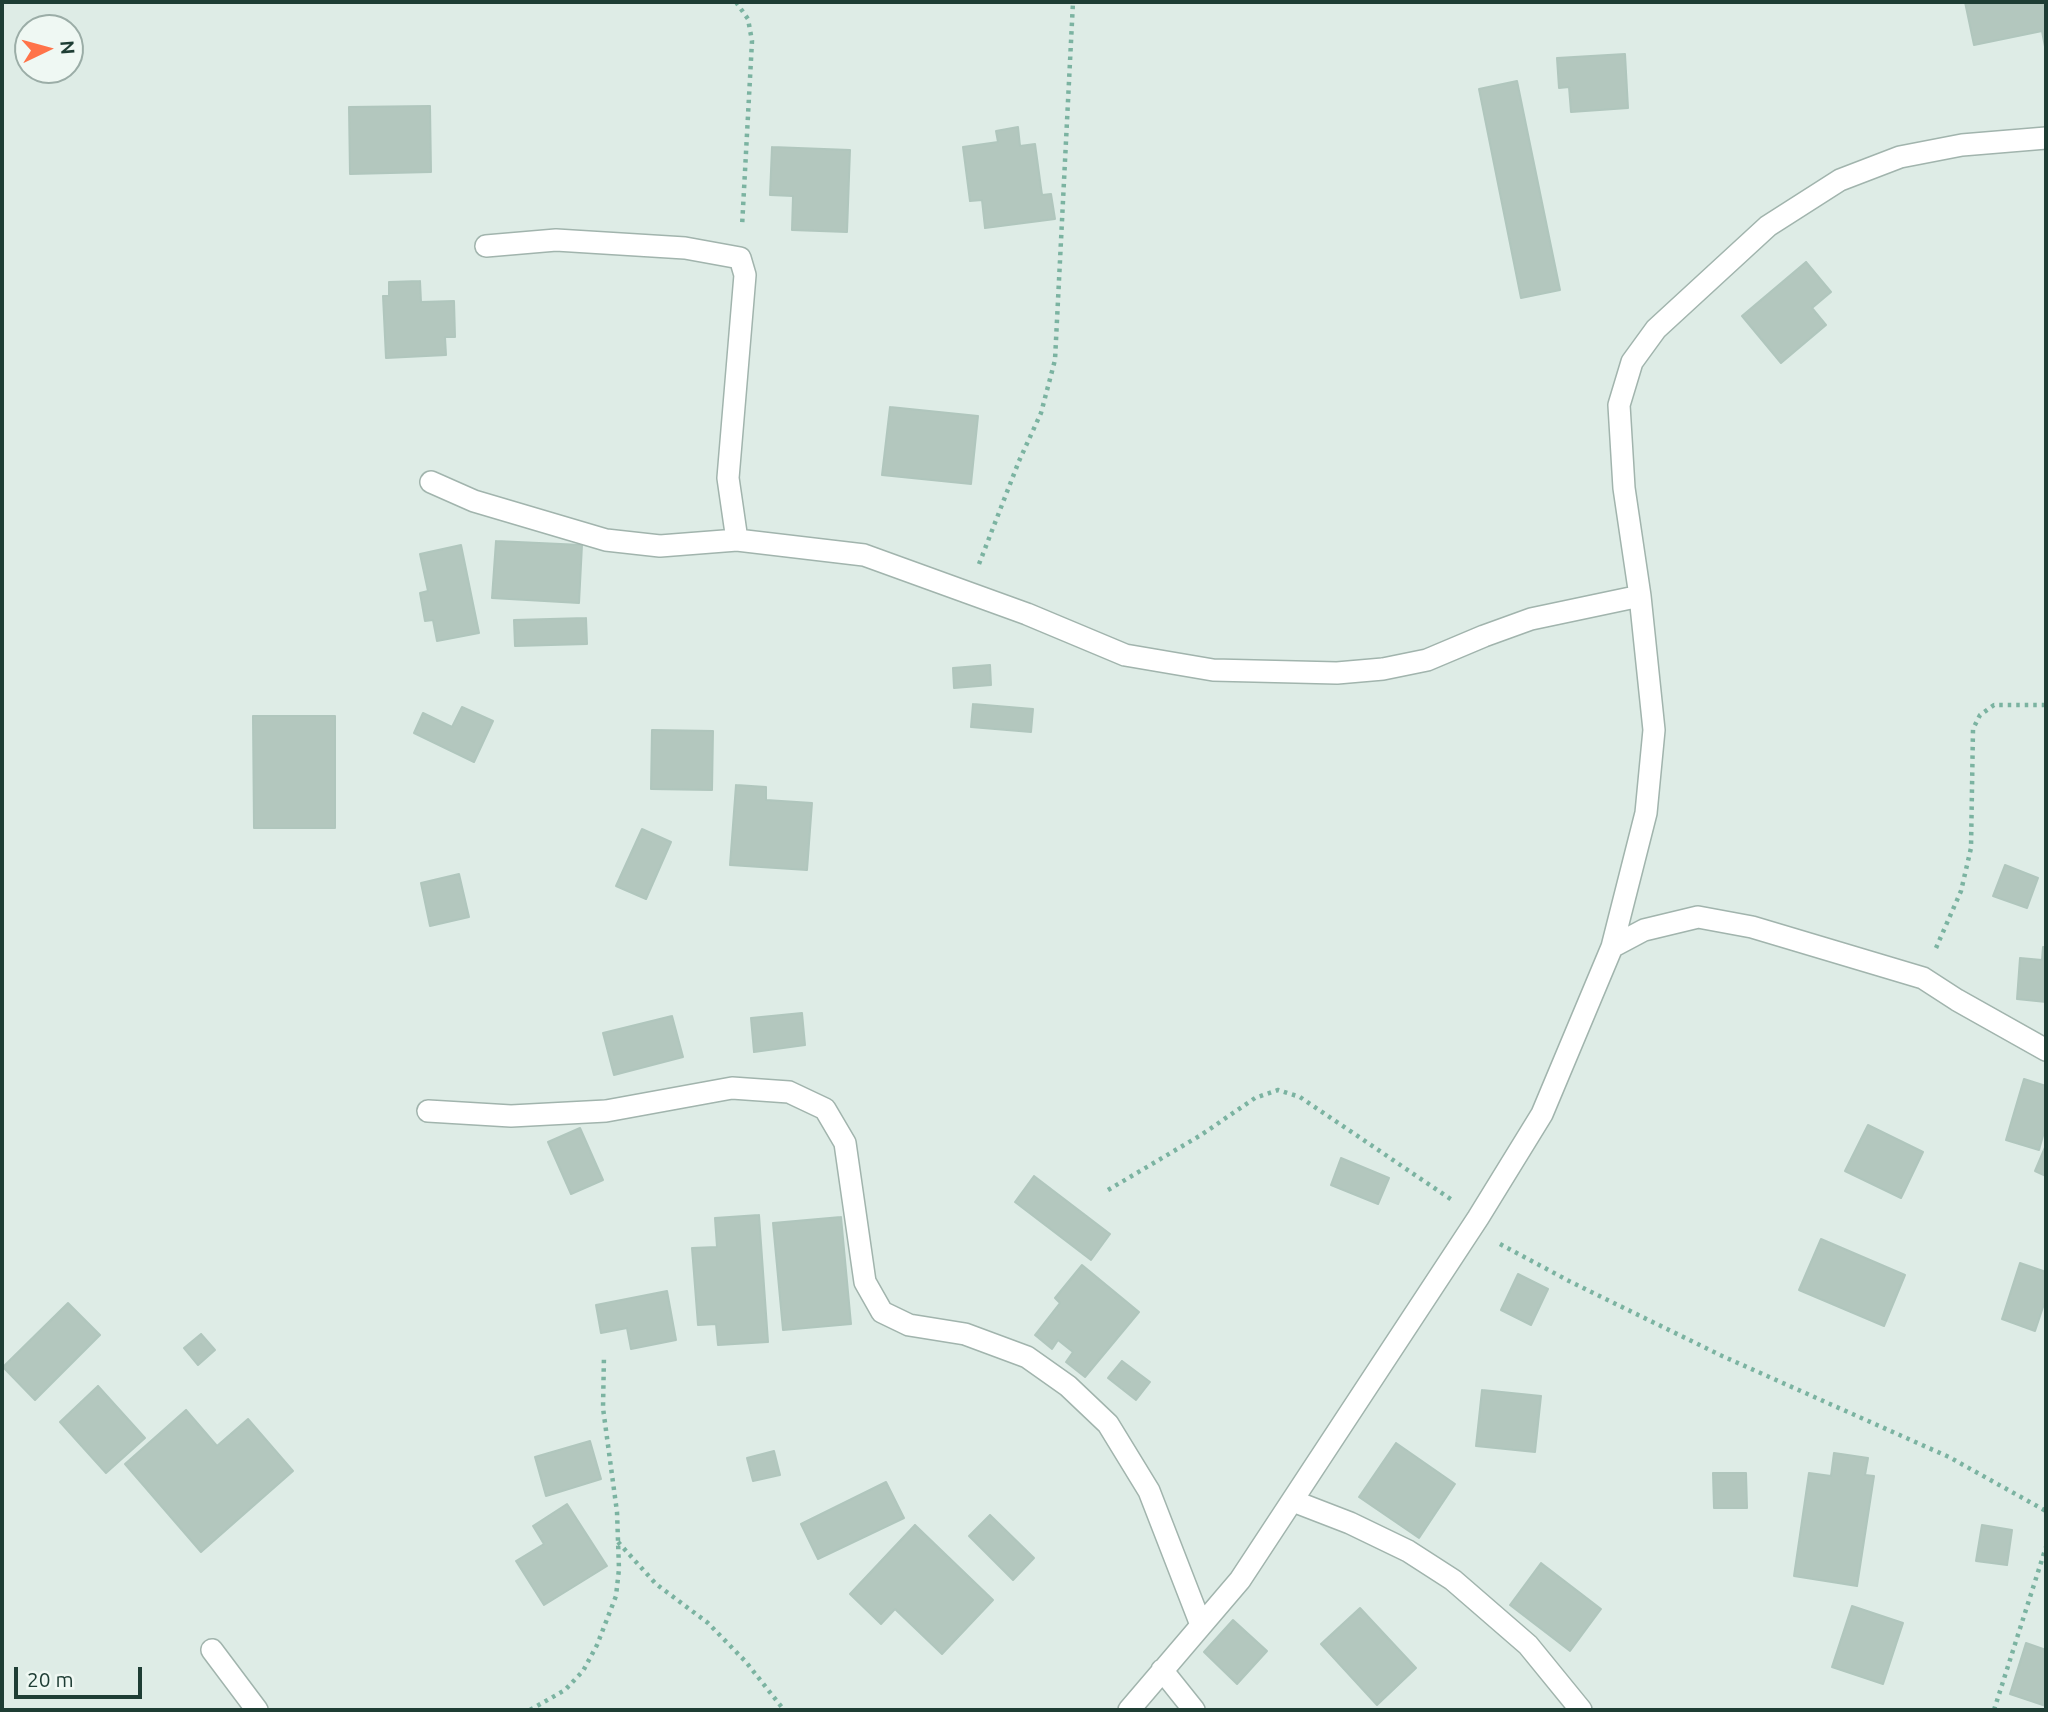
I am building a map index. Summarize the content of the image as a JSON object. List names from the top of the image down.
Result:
{
  "scale_bar": "20 m",
  "north": "right"
}
